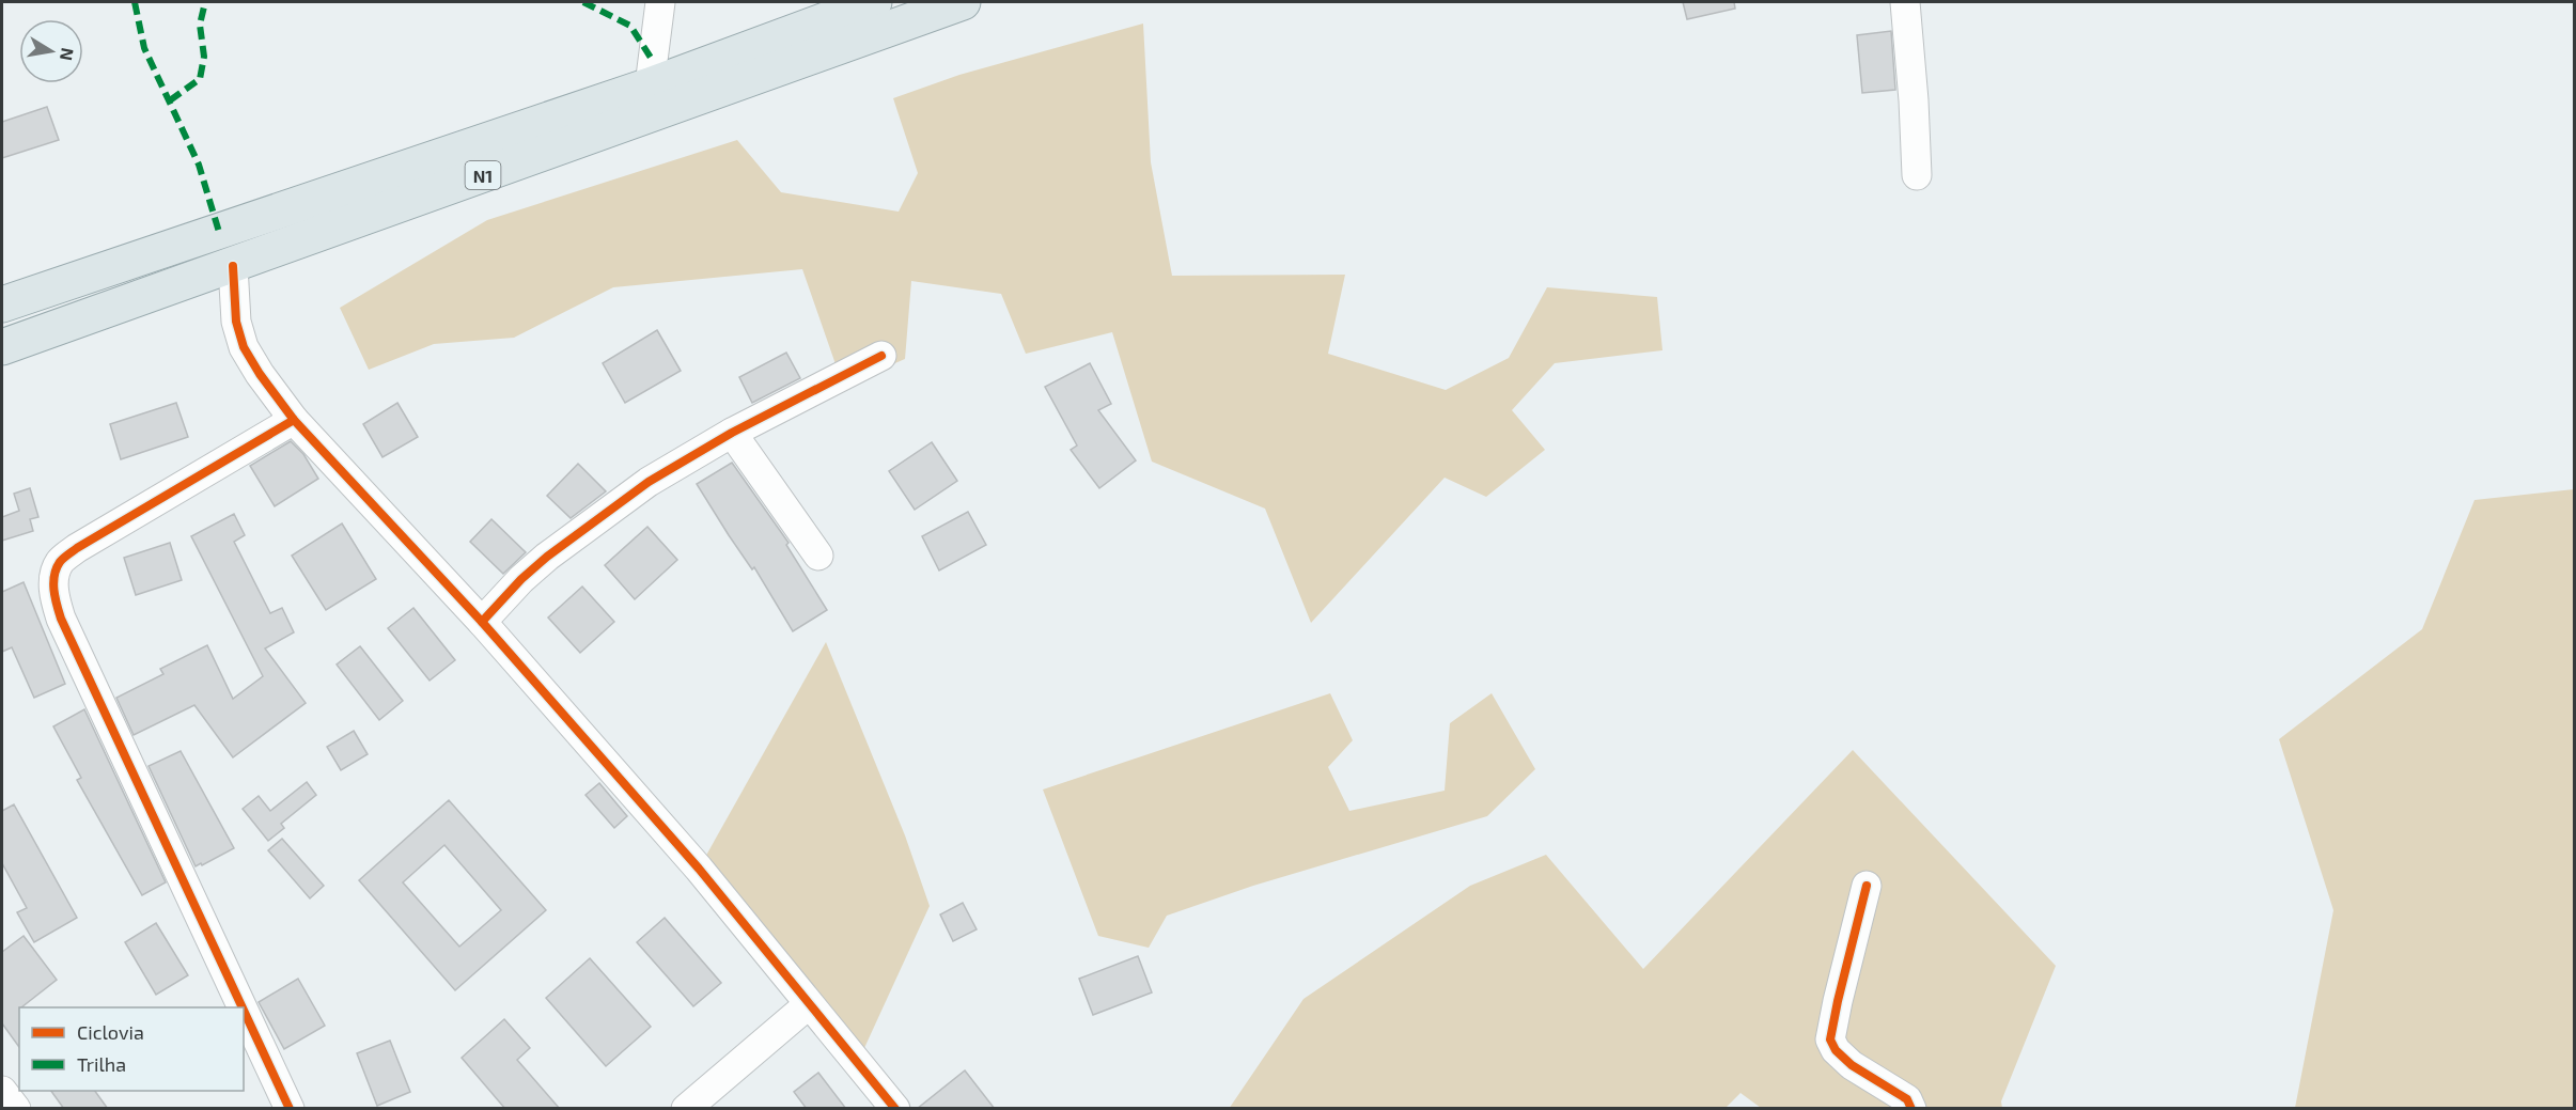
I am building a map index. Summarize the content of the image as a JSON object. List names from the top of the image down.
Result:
{
  "streets": {
    "main road": ["N1"]
  },
  "legend": ["Ciclovia", "Trilha"],
  "north": "right"
}
